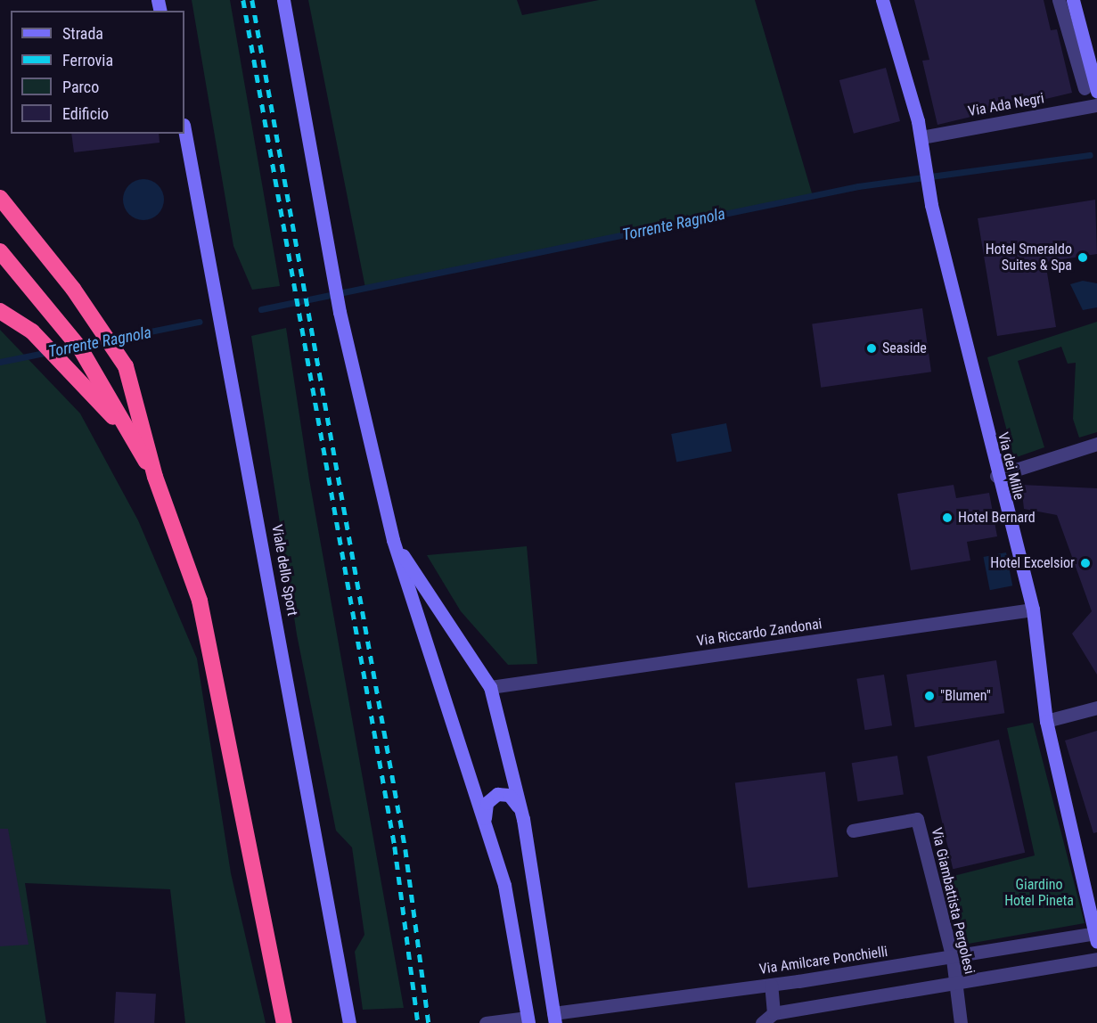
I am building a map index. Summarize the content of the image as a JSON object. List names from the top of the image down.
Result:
{
  "streets": {
    "street": [
      "Via Ada Negri",
      "Via dei Mille",
      "Viale dello Sport",
      "Via Riccardo Zandonai",
      "Via Giambattista Pergolesi",
      "Via Amilcare Ponchielli"
    ]
  },
  "crossings": [
    ["Via Ada Negri", "Via dei Mille"],
    ["Via dei Mille", "Via Riccardo Zandonai"],
    ["Via dei Mille", "Via Amilcare Ponchielli"],
    ["Via Giambattista Pergolesi", "Via Amilcare Ponchielli"]
  ],
  "water": ["Torrente Ragnola"],
  "parks": ["Giardino Hotel Pineta"],
  "places": [
    "Hotel Smeraldo Suites & Spa",
    "Seaside",
    "Hotel Bernard",
    "Hotel Excelsior",
    "\"Blumen\""
  ],
  "legend": [
    "Strada",
    "Ferrovia",
    "Parco",
    "Edificio"
  ]
}
